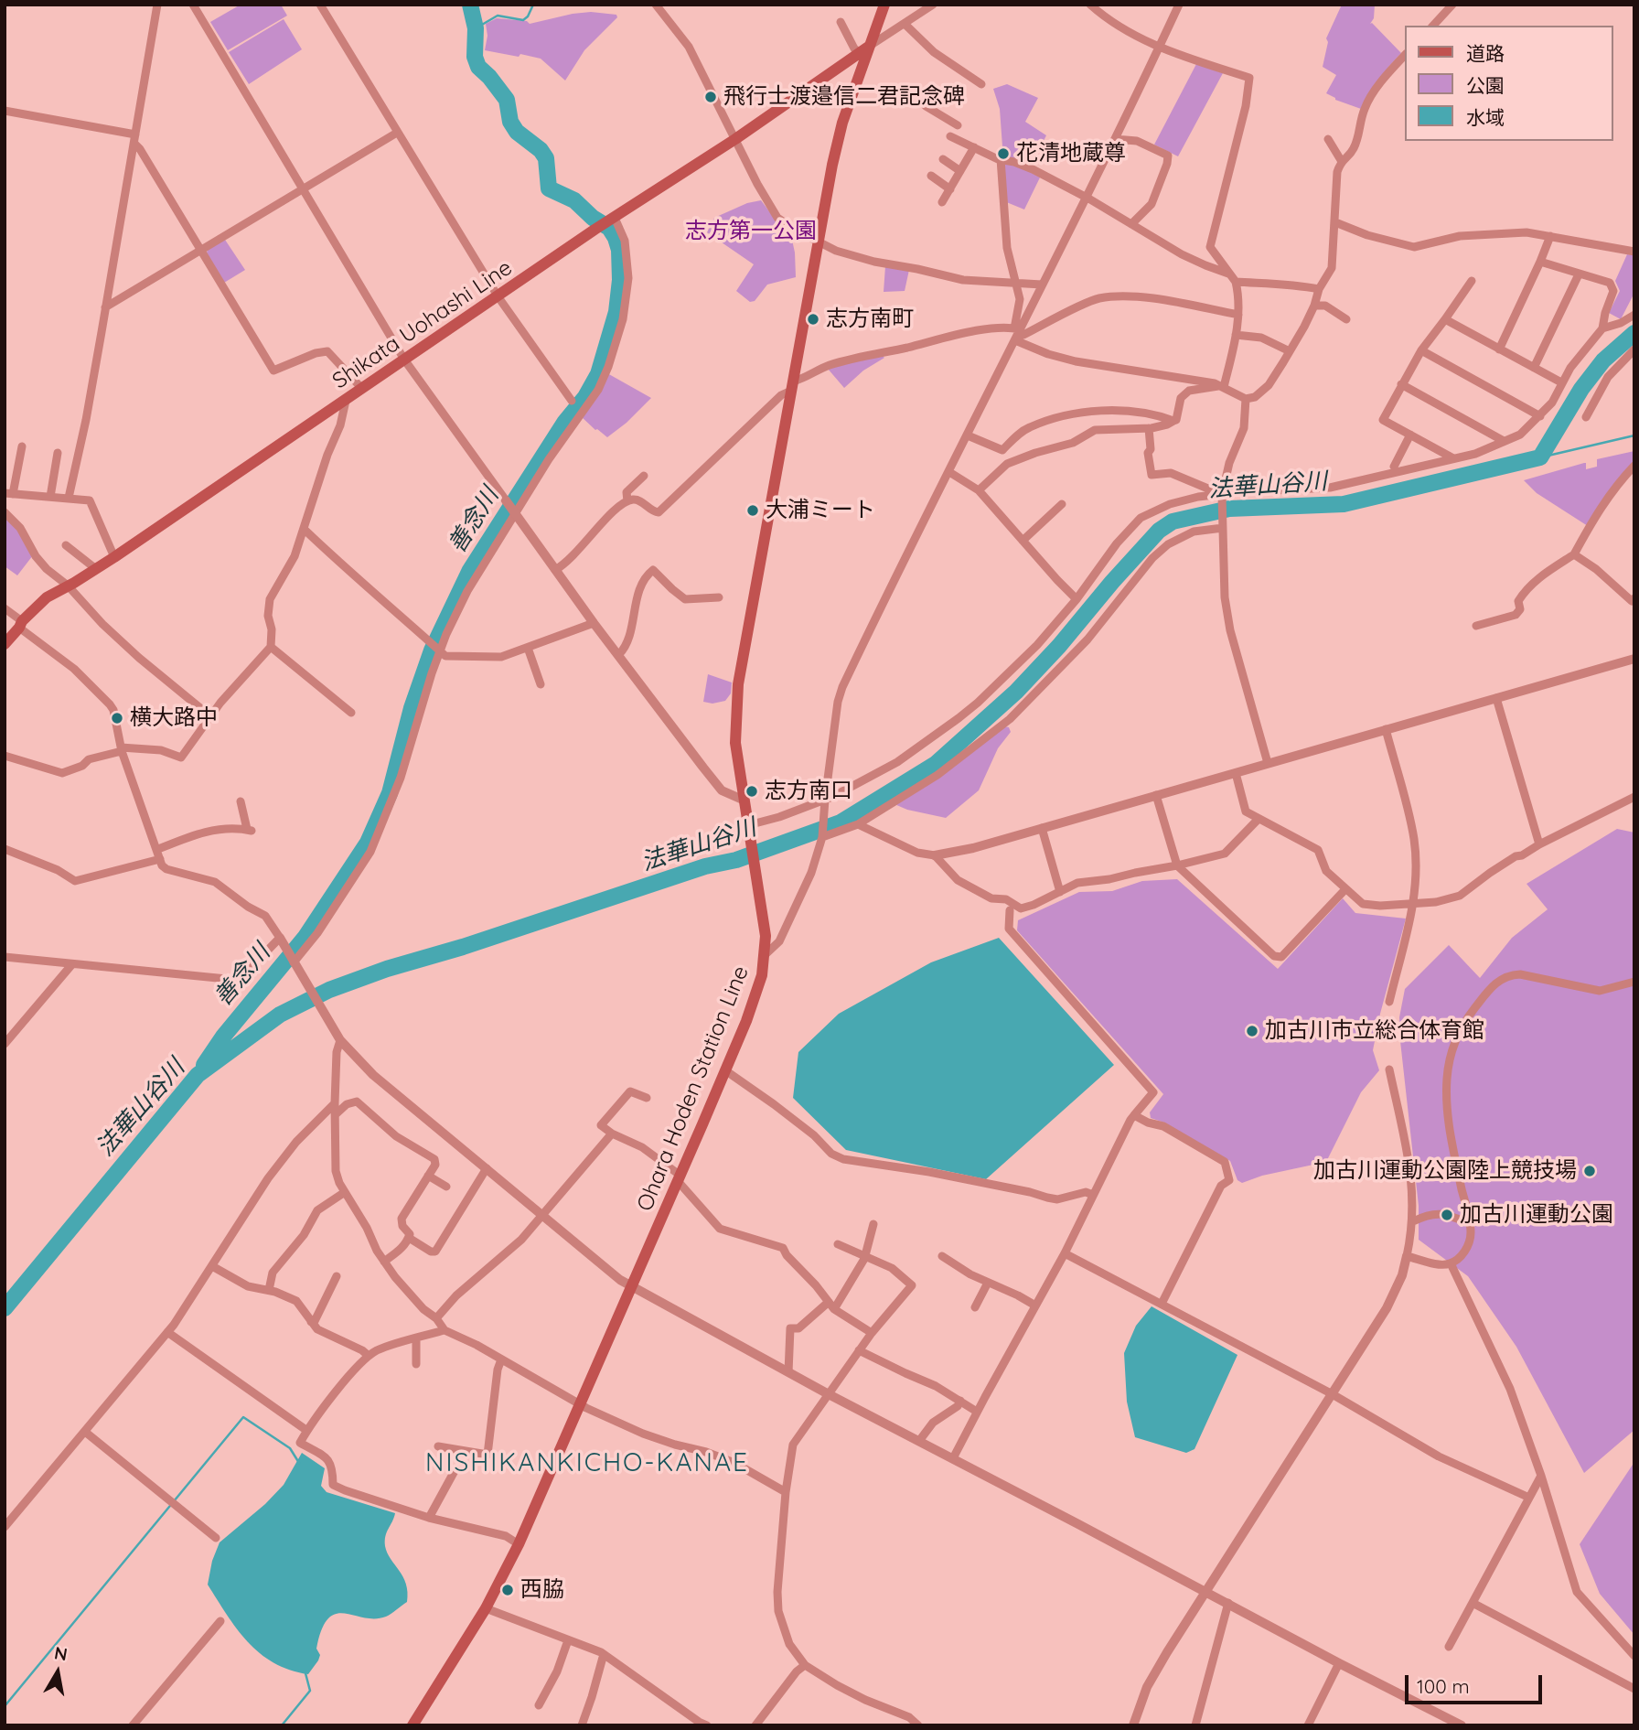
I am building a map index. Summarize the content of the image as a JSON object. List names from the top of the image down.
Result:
{
  "streets": {
    "main road": ["Shikata Uohashi Line", "Ohara Hoden Station Line"]
  },
  "crossings": [
    ["Shikata Uohashi Line", "Ohara Hoden Station Line"]
  ],
  "districts": ["NISHIKANKICHO-KANAE"],
  "water": ["法華山谷川", "善念川"],
  "parks": ["志方第一公園"],
  "places": [
    "飛行士渡邉信二君記念碑",
    "花清地蔵尊",
    "志方南町",
    "大浦ミート",
    "横大路中",
    "志方南口",
    "加古川市立総合体育館",
    "加古川運動公園陸上競技場",
    "加古川運動公園",
    "西脇"
  ],
  "legend": ["道路", "公園", "水域"],
  "scale_bar": "100 m",
  "north": "top"
}
